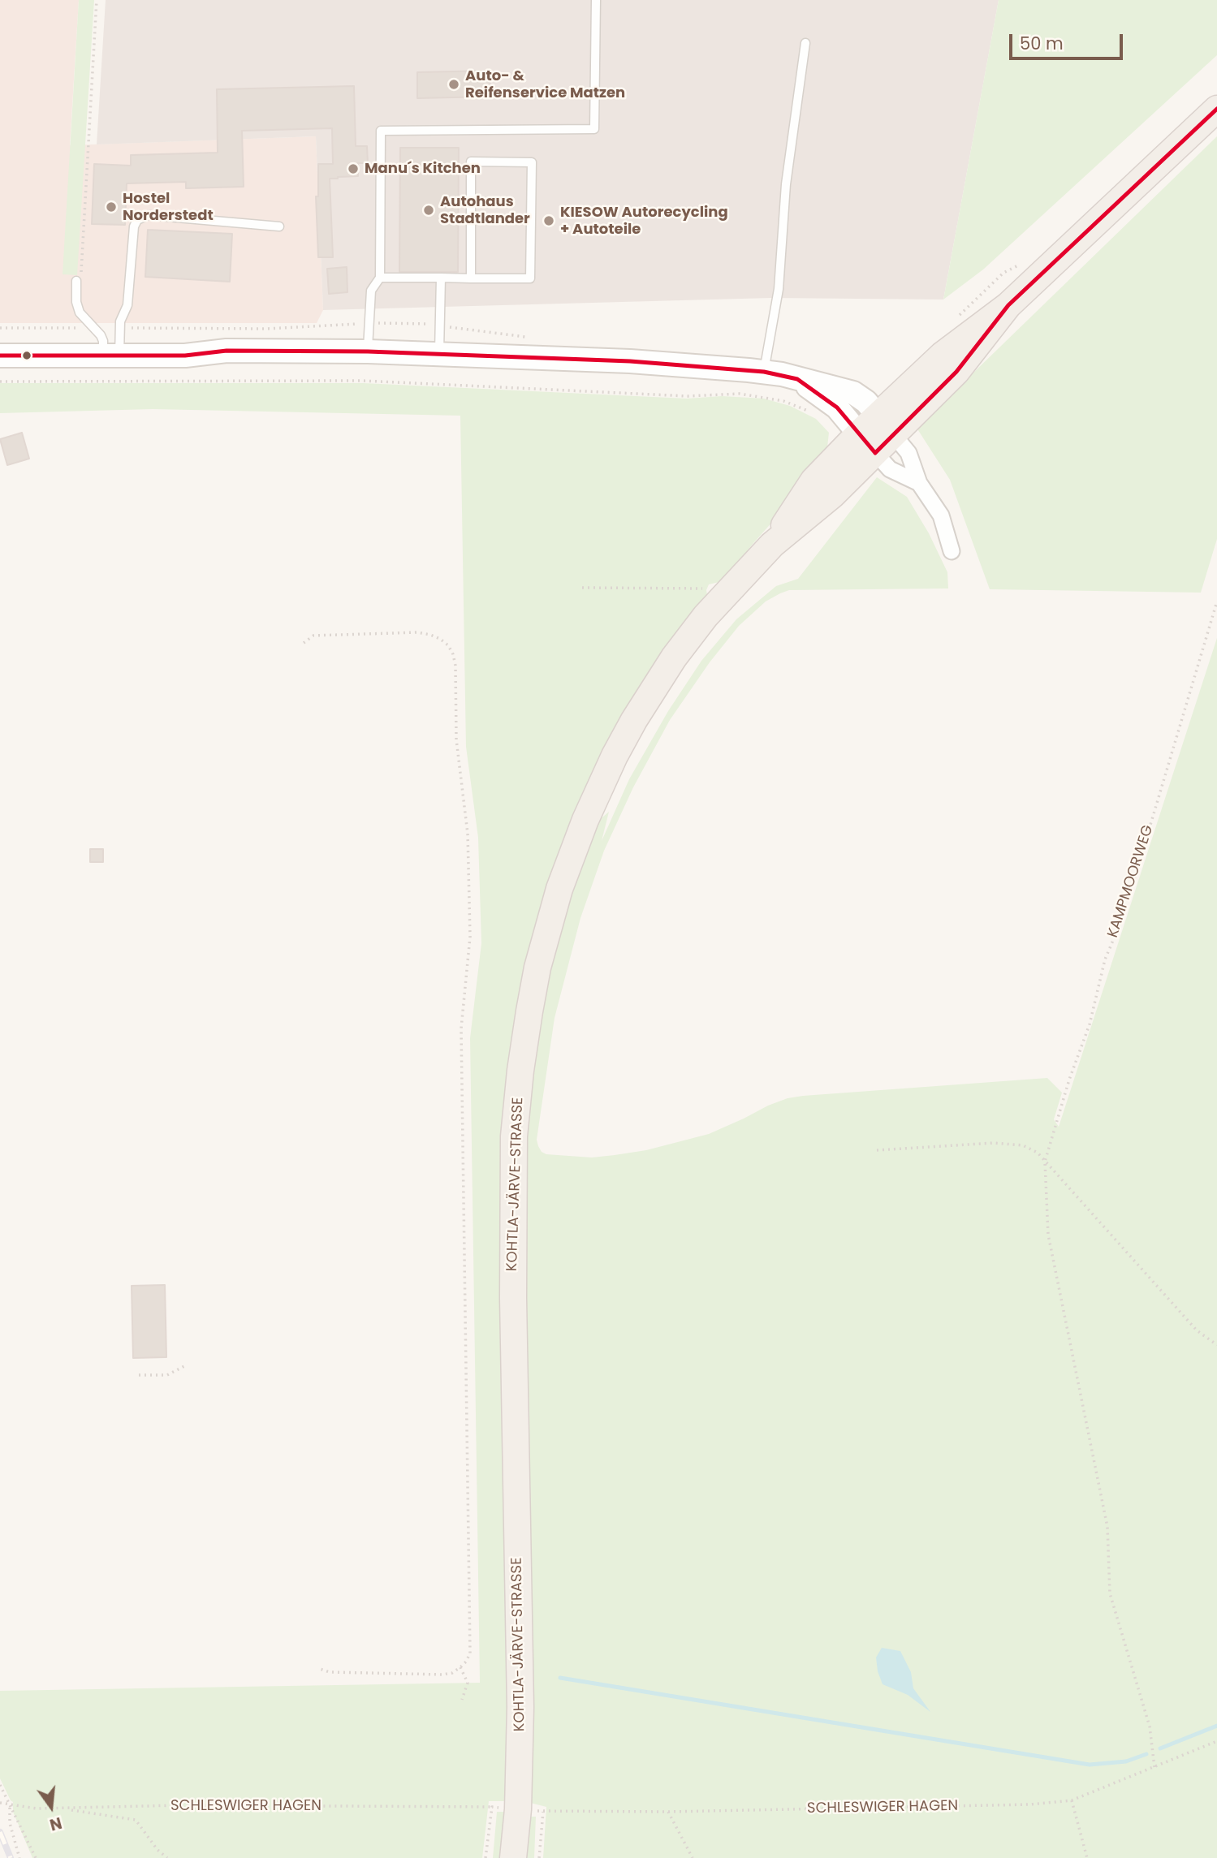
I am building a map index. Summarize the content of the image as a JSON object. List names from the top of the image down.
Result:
{
  "streets": {
    "main road": ["KOHTLA-JÄRVE-STRASSE"],
    "path": ["KAMPMOORWEG", "SCHLESWIGER HAGEN"]
  },
  "crossings": [
    ["KAMPMOORWEG", "SCHLESWIGER HAGEN"]
  ],
  "places": [
    "Auto- & Reifenservice Matzen",
    "Manu´s Kitchen",
    "Hostel Norderstedt",
    "Autohaus Stadtlander",
    "KIESOW Autorecycling + Autoteile"
  ],
  "scale_bar": "50 m",
  "north": "bottom"
}
